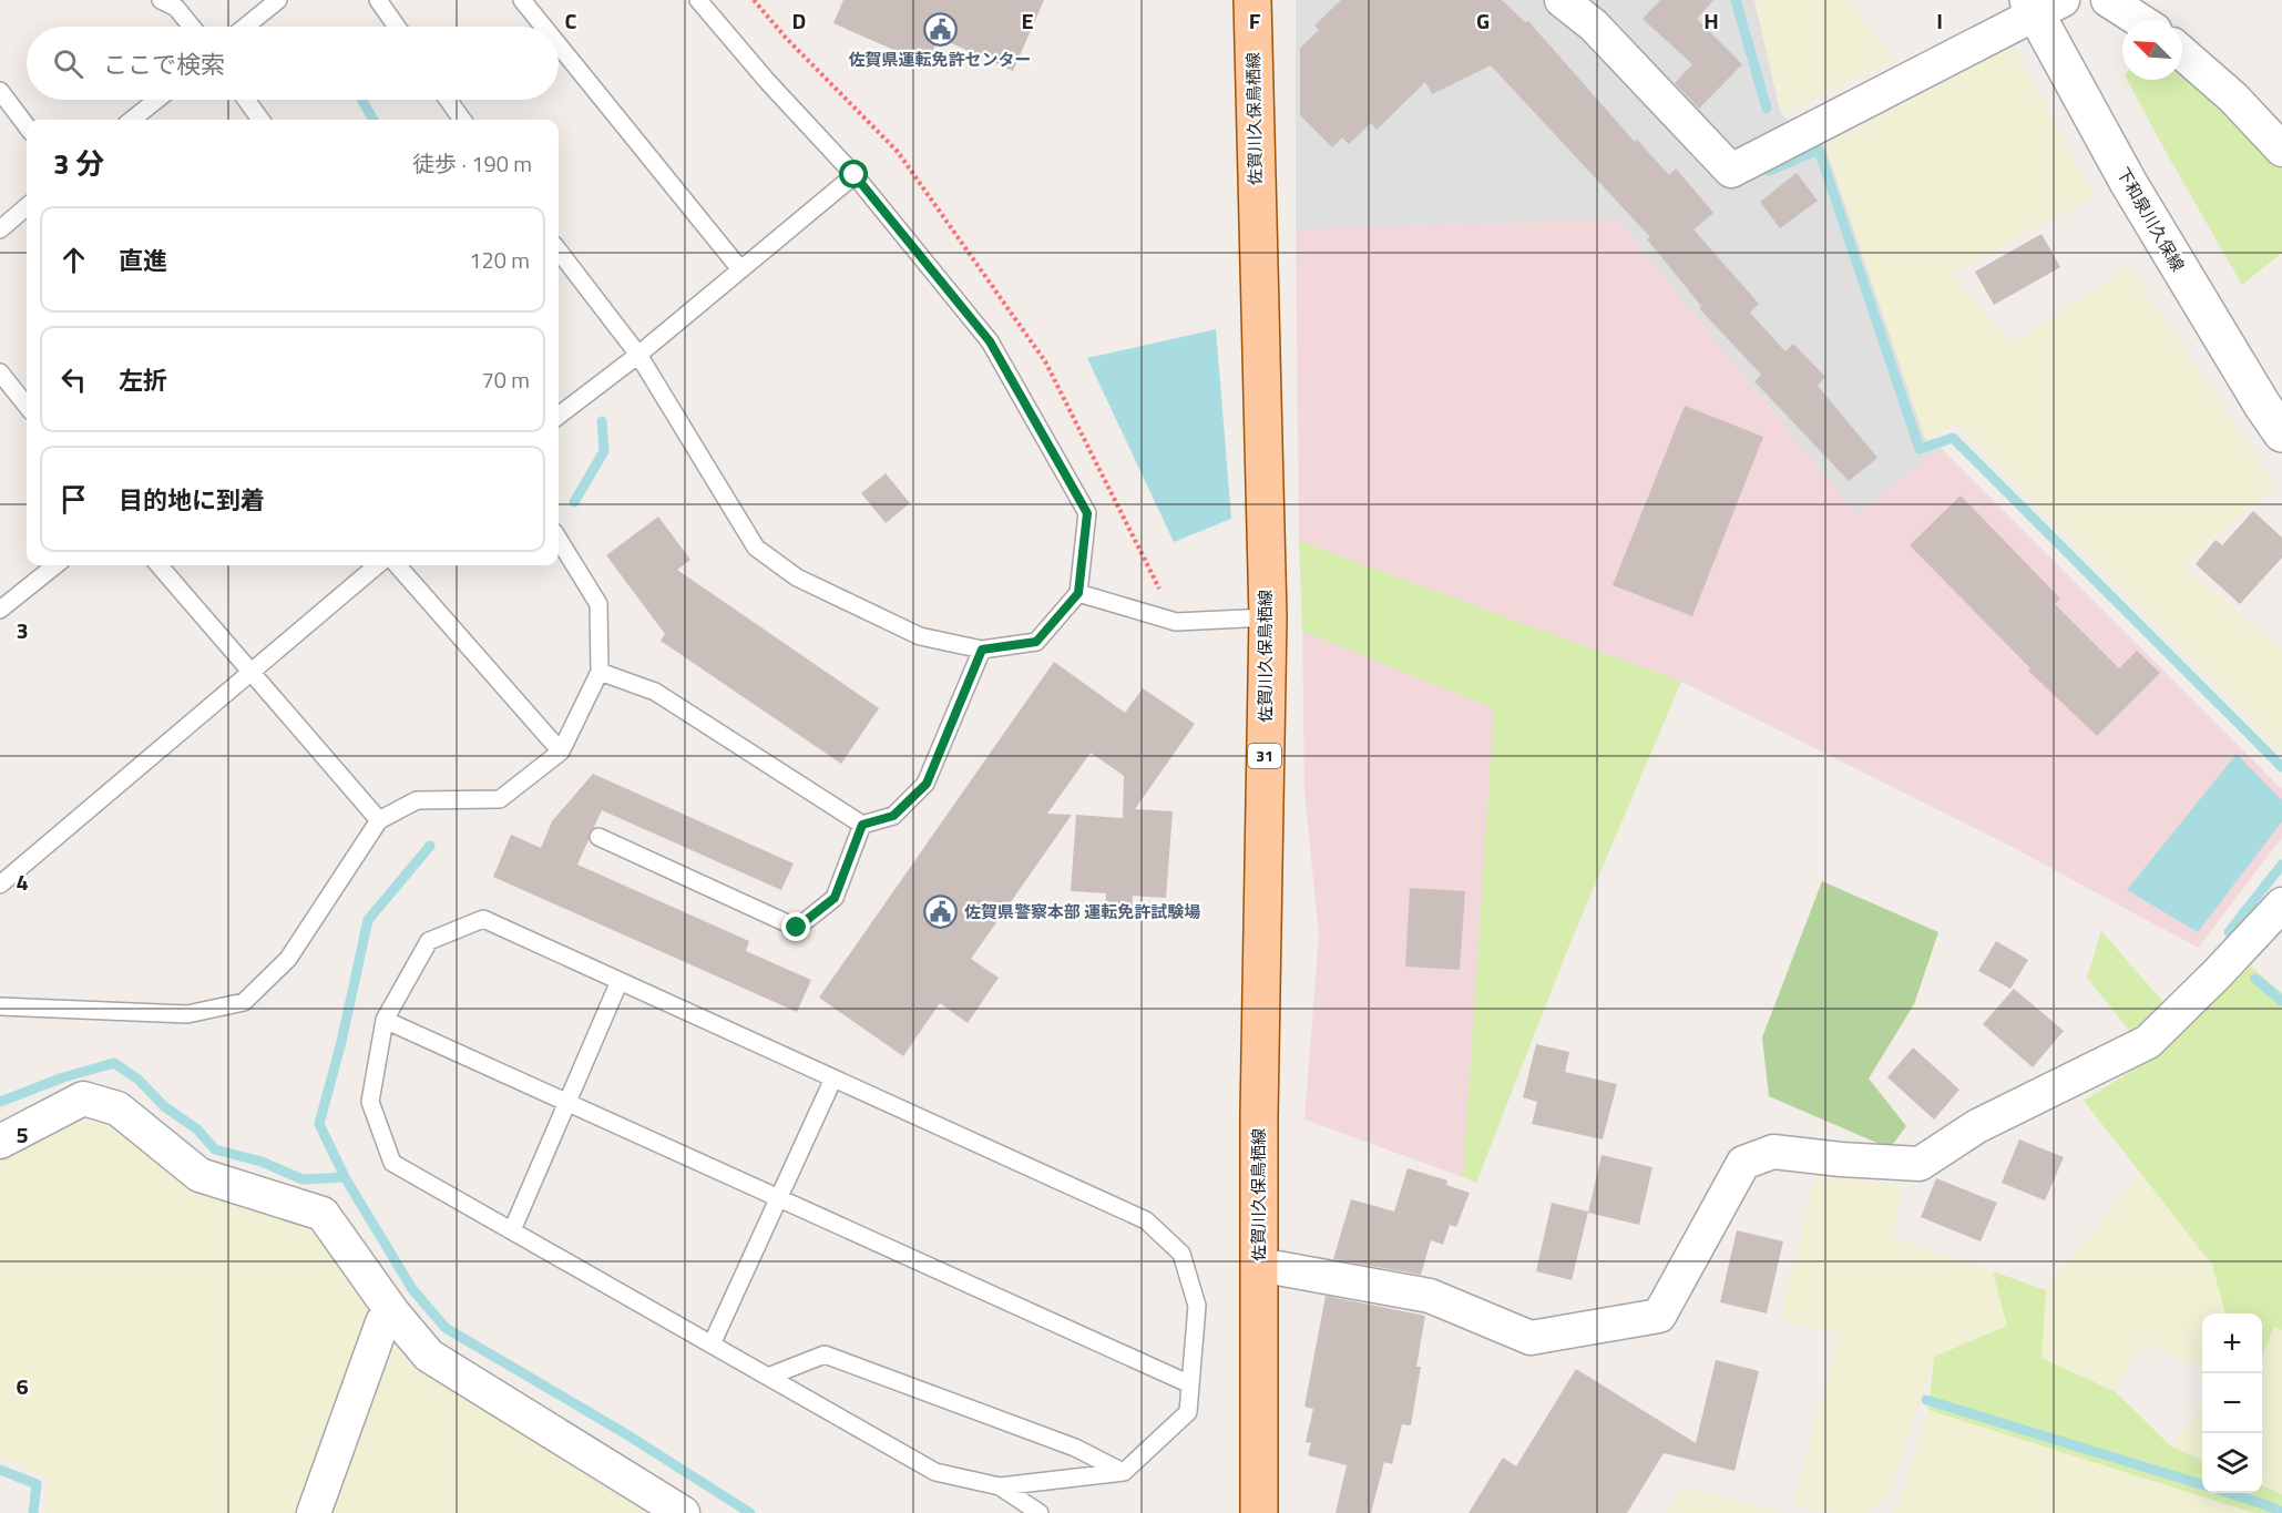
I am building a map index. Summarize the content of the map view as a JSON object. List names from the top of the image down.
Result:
{
  "streets": {
    "main road": ["佐賀川久保鳥栖線", "31"],
    "street": ["下和泉川久保線"]
  },
  "places": {
    "public building": ["佐賀県運転免許センター", "佐賀県警察本部 運転免許試験場"]
  },
  "north": "top left",
  "page": {
    "search": "ここで検索",
    "heading": ["3 分", "徒歩 · 190 m"],
    "list": [
      ["直進", "120 m"],
      ["左折", "70 m"],
      "目的地に到着"
    ],
    "map_buttons": ["+", "−"]
  },
  "grid": {
    "columns": [
      "C",
      "D",
      "E",
      "F",
      "G",
      "H",
      "I"
    ],
    "rows": [
      "3",
      "4",
      "5",
      "6"
    ]
  }
}
